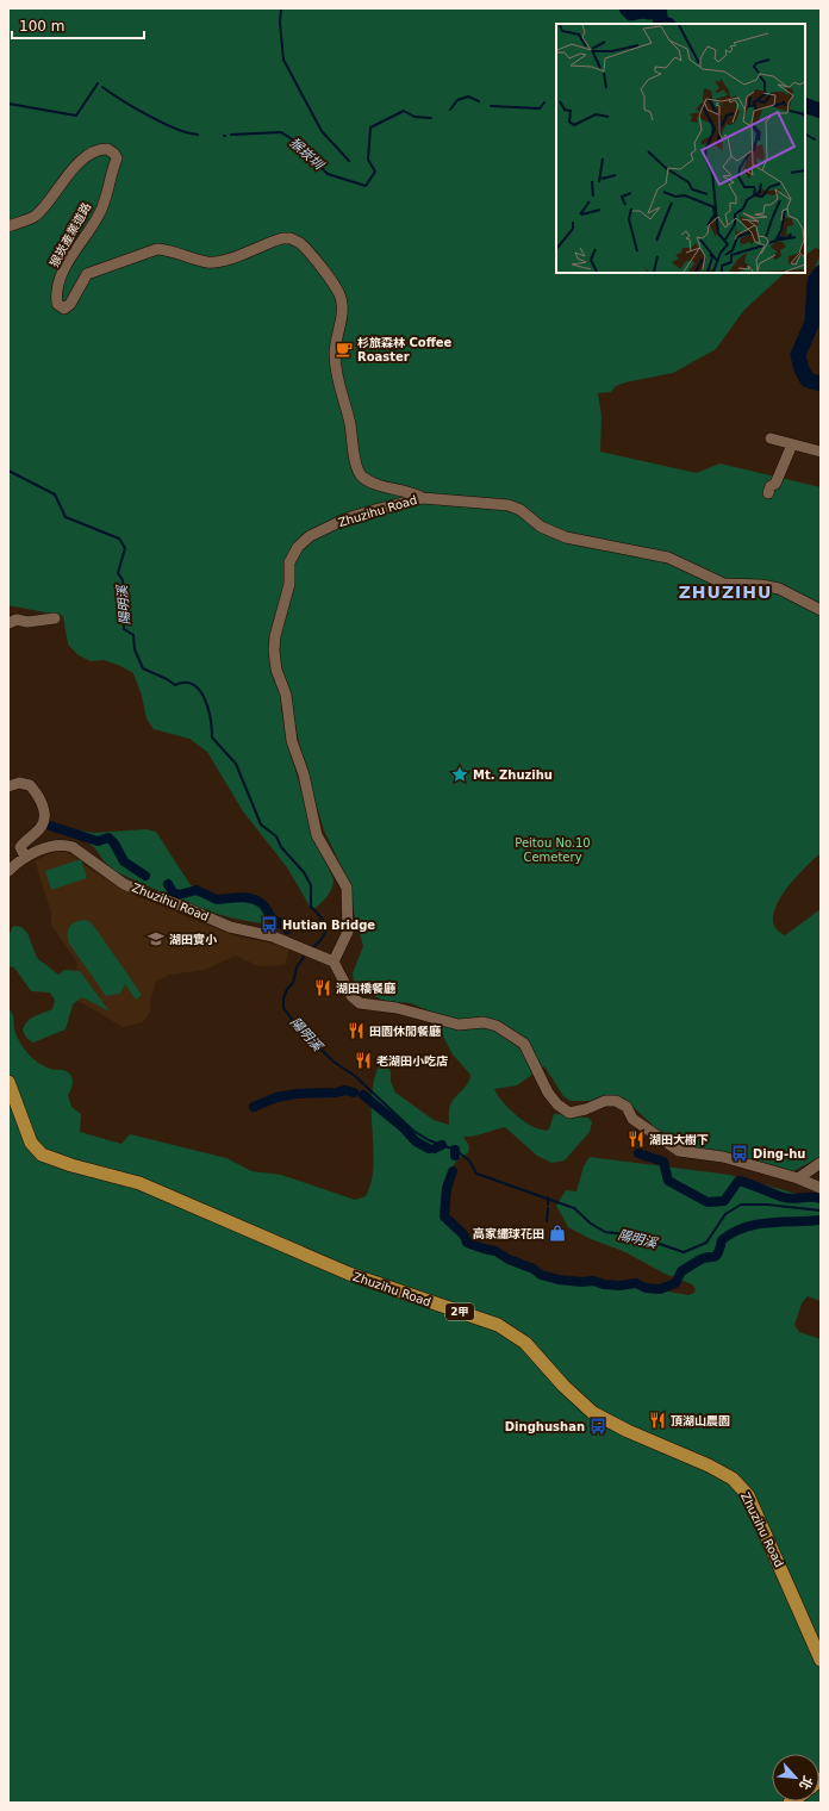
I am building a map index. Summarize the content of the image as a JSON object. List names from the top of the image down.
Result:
{
  "streets": {
    "main road": ["Zhuzihu Road", "2甲"],
    "street": ["猴崁產業道路"]
  },
  "crossings": [
    ["猴崁產業道路", "Zhuzihu Road"]
  ],
  "districts": ["ZHUZIHU"],
  "water": ["猴崁圳", "陽明溪"],
  "parks": ["Peitou No.10 Cemetery"],
  "places": {
    "cafe": ["杉旅森林 Coffee Roaster"],
    "place": ["Mt. Zhuzihu"],
    "bus stop": ["Hutian Bridge", "Ding-hu", "Dinghushan"],
    "school or university": ["湖田實小"],
    "restaurant": [
      "湖田橋餐廳",
      "田園休閒餐廳",
      "老湖田小吃店",
      "湖田大樹下",
      "頂湖山農園"
    ],
    "shop": ["高家繡球花田"]
  },
  "scale_bar": "100 m",
  "north": "bottom right"
}
